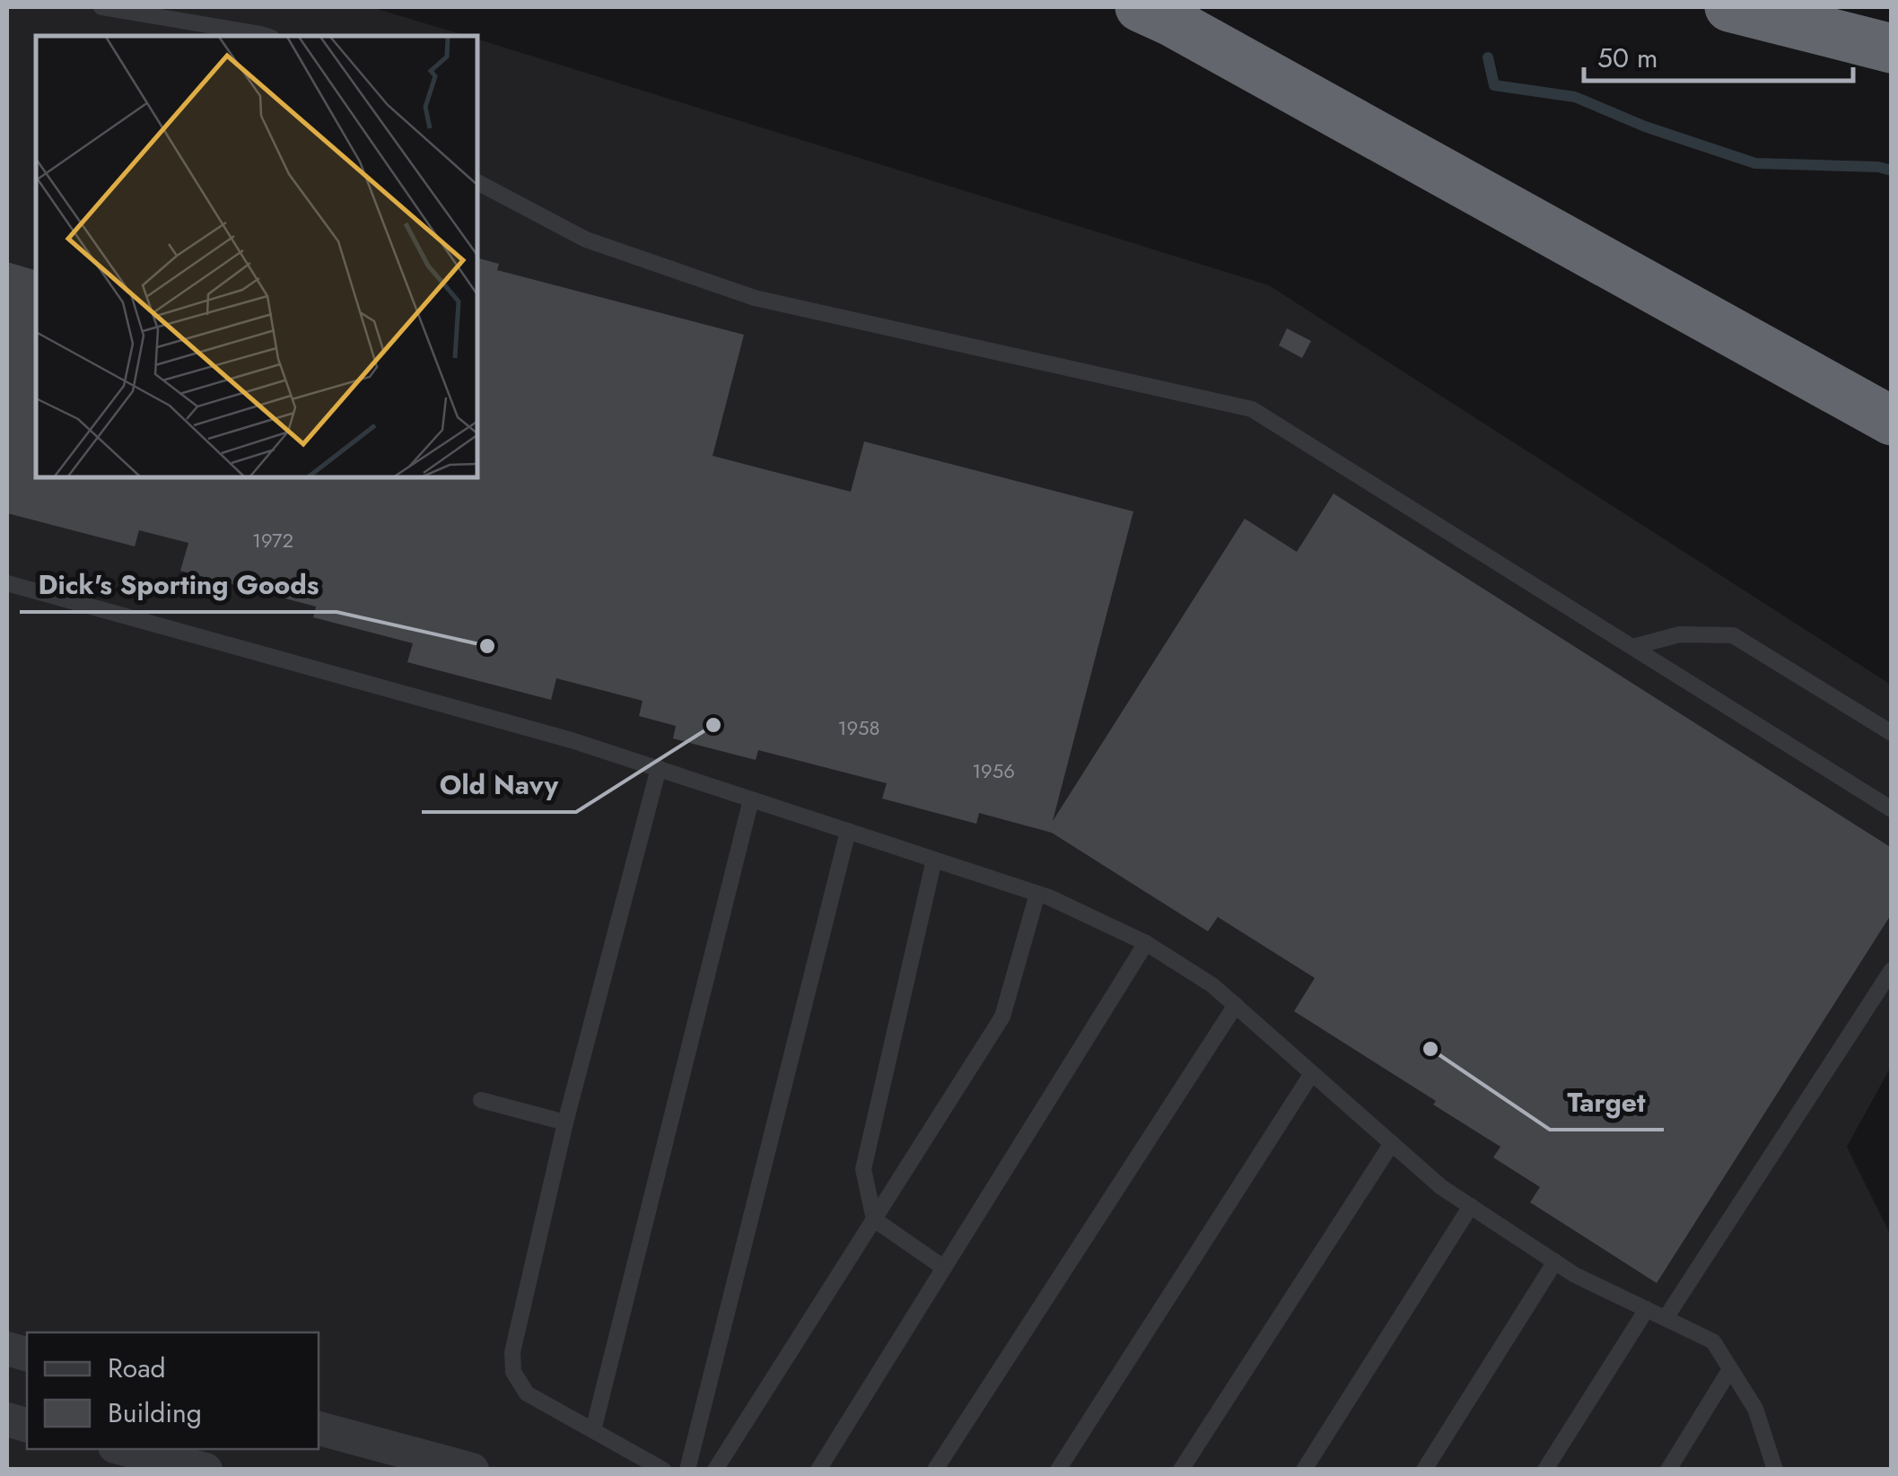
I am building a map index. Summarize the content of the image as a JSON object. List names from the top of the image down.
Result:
{
  "places": ["Dick's Sporting Goods", "Old Navy", "Target"],
  "house_numbers": ["1972", "1958", "1956"],
  "legend": ["Road", "Building"],
  "scale_bar": "50 m"
}
